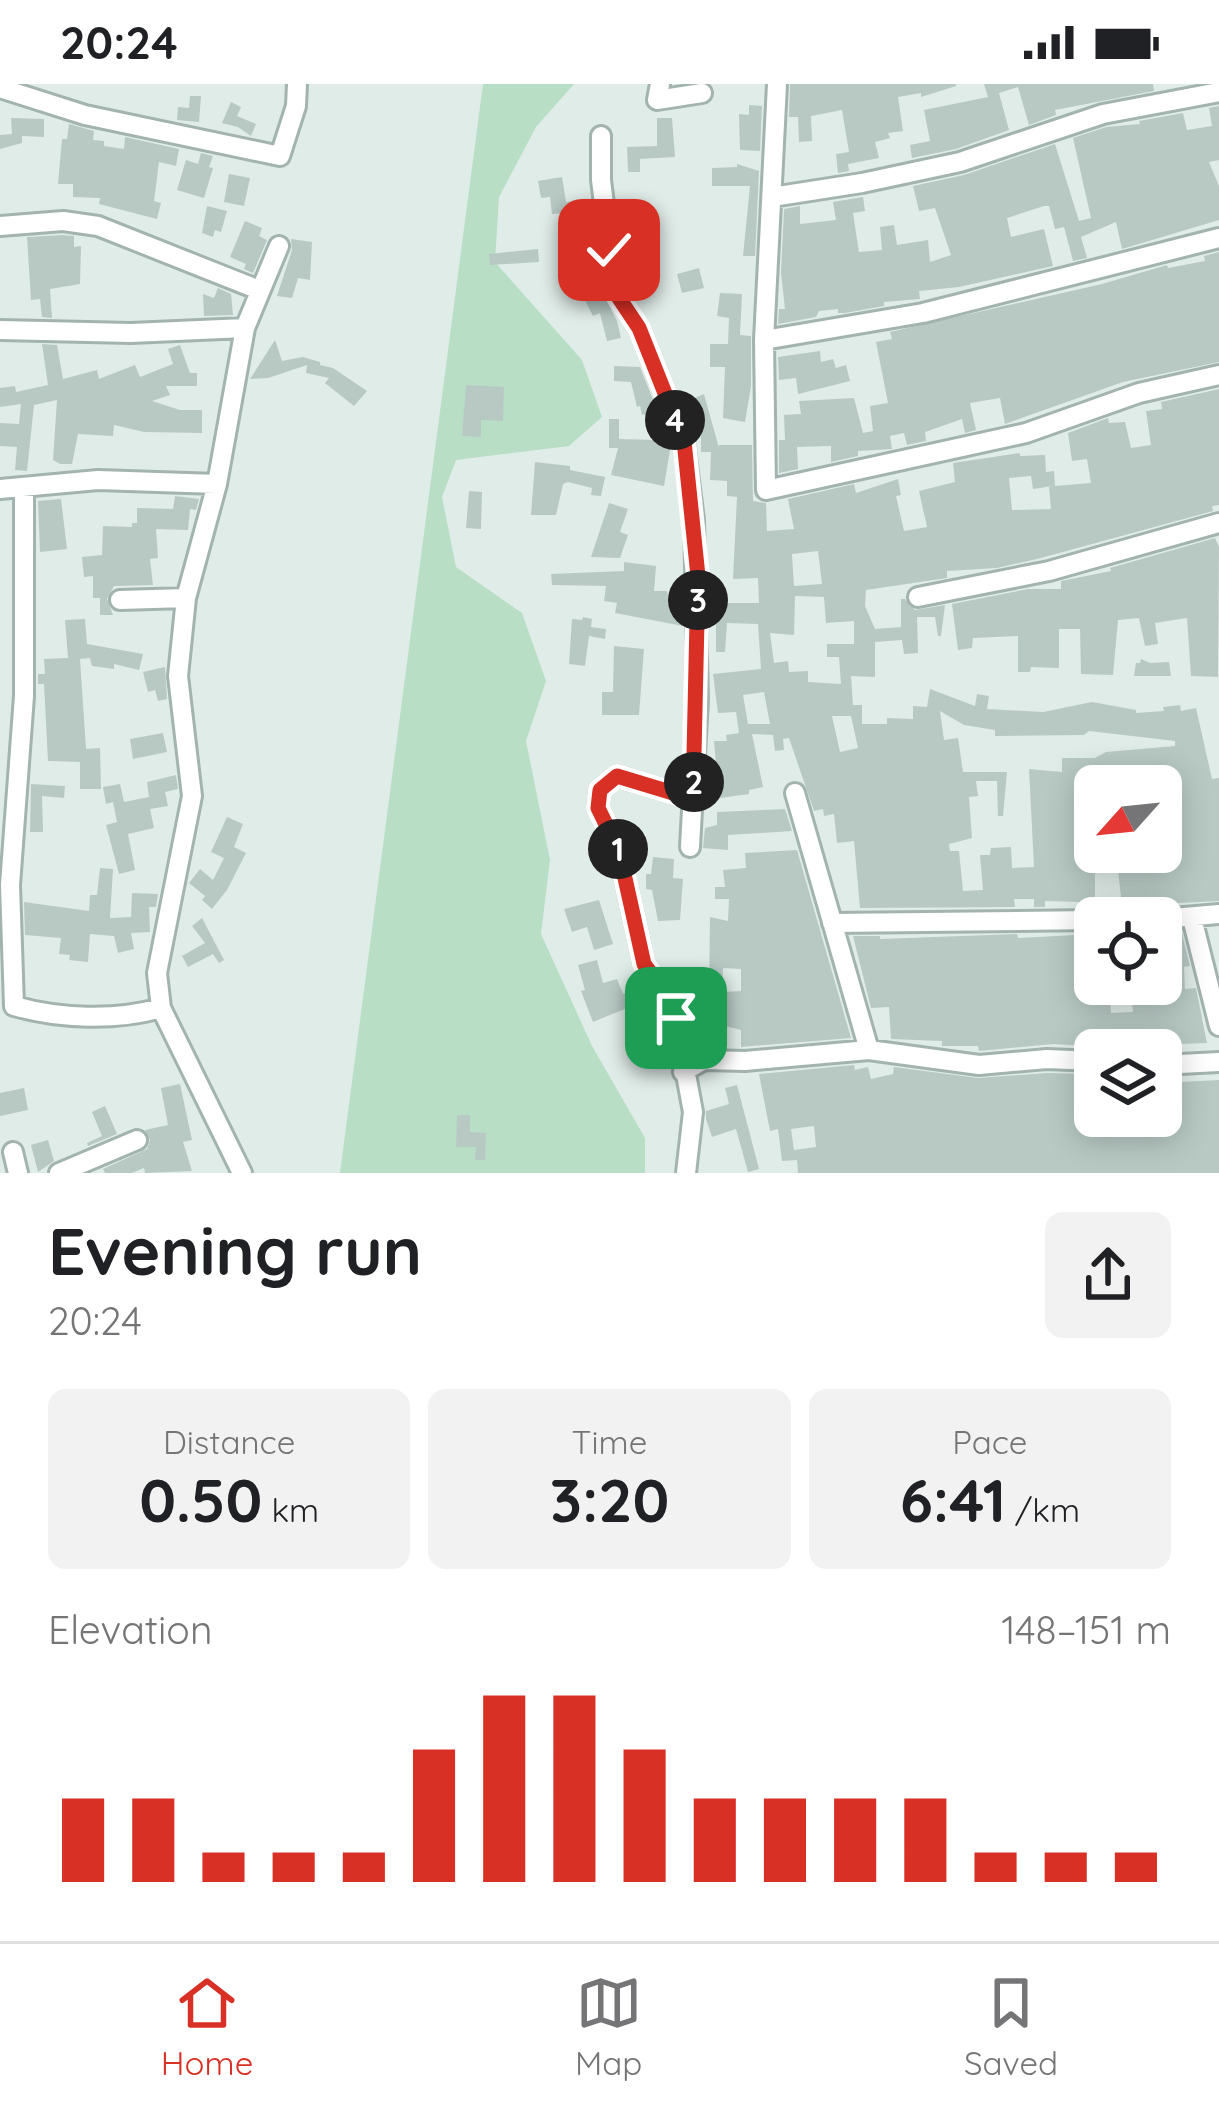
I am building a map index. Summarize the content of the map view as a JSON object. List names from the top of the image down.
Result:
{
  "north": "bottom left",
  "page": {
    "status": "20:24",
    "pins": [
      "4",
      "3",
      "2",
      "1"
    ],
    "heading": ["Evening run", "20:24"],
    "stats": [
      ["Distance", "0.50 km"],
      ["Time", "3:20"],
      ["Pace", "6:41 /km"]
    ],
    "chart": ["Elevation", "148–151 m"],
    "tabs": ["Home", "Map", "Saved"]
  }
}
